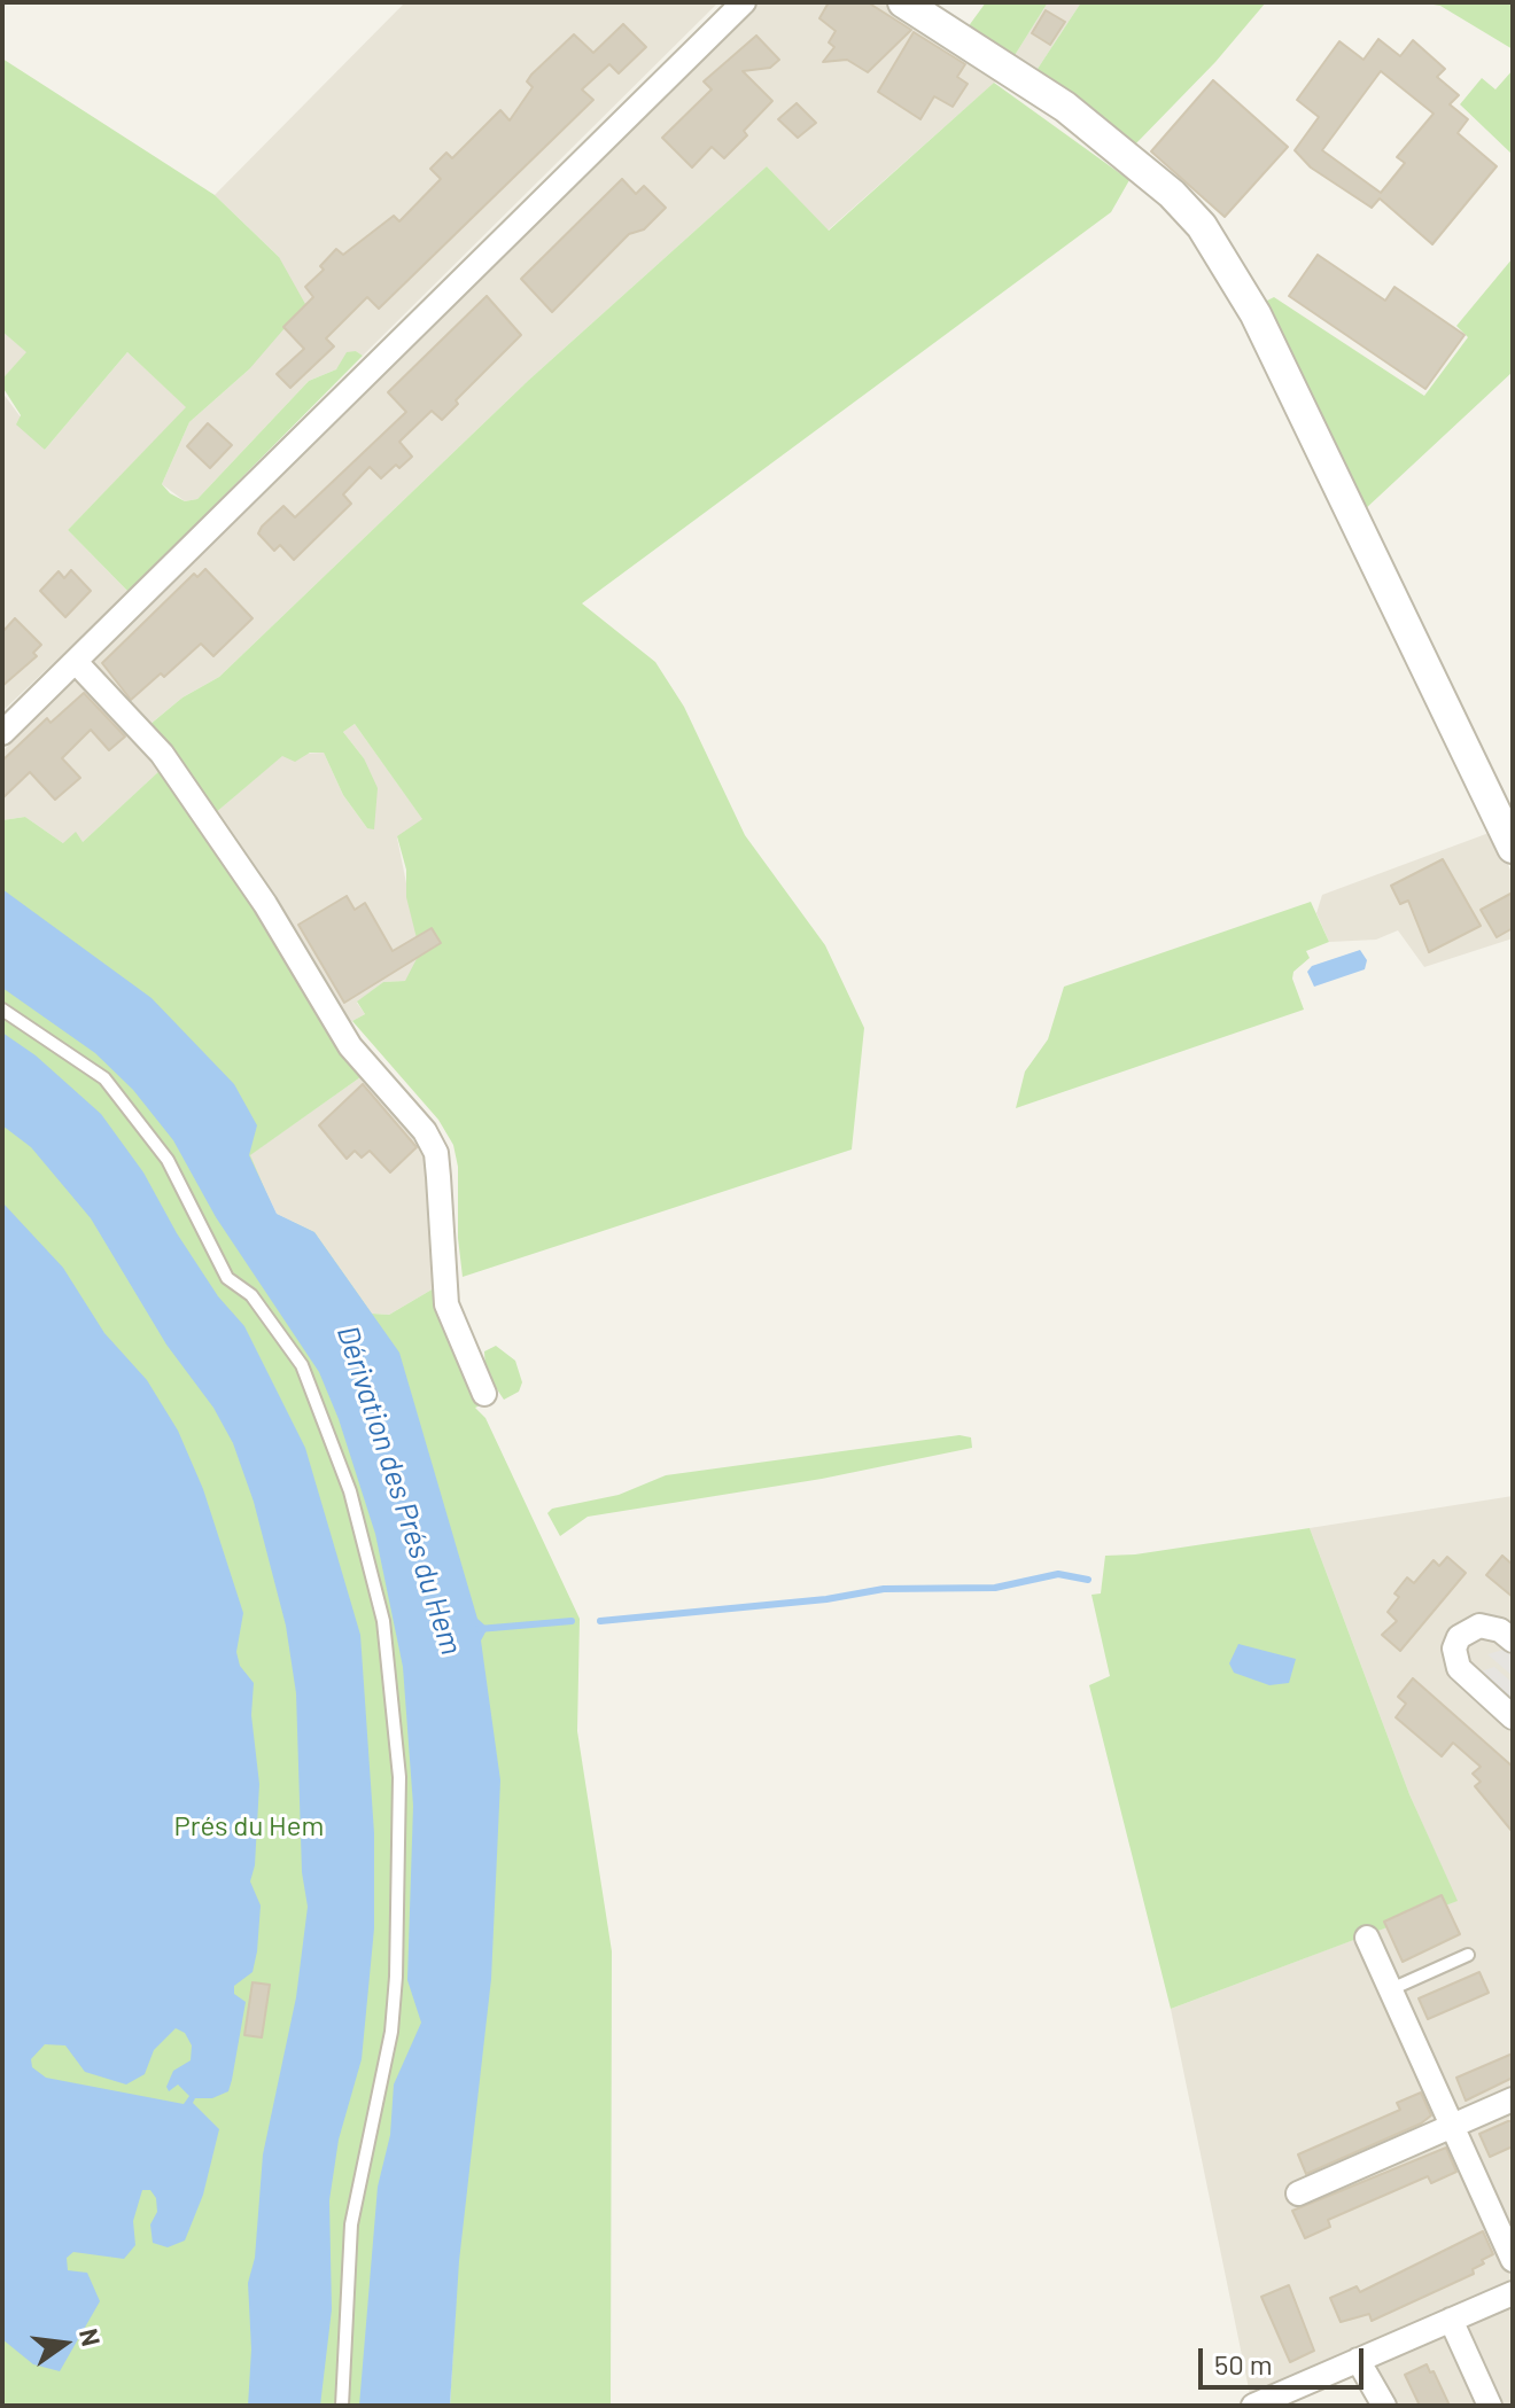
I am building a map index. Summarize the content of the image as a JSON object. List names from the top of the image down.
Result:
{
  "water": ["Dérivation des Prés du Hem"],
  "parks": ["Prés du Hem"],
  "scale_bar": "50 m",
  "north": "right"
}
